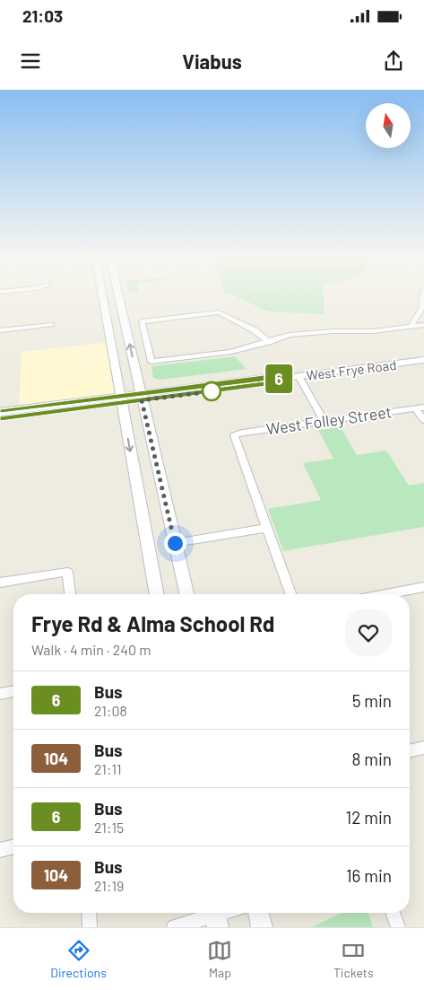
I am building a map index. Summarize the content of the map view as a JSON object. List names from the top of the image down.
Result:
{
  "streets": {
    "main road": ["West Frye Road"],
    "street": ["West Folley Street"]
  },
  "lines": ["bus line 6"],
  "north": "top",
  "page": {
    "status": "21:03",
    "header": "Viabus",
    "on_map": "6",
    "heading": ["Frye Rd & Alma School Rd", "Walk · 4 min · 240 m"],
    "list": [
      {
        "mark": "6",
        "name": "Bus",
        "note": "21:08",
        "value": "5 min"
      },
      {
        "mark": "104",
        "name": "Bus",
        "note": "21:11",
        "value": "8 min"
      },
      {
        "mark": "6",
        "name": "Bus",
        "note": "21:15",
        "value": "12 min"
      },
      {
        "mark": "104",
        "name": "Bus",
        "note": "21:19",
        "value": "16 min"
      }
    ],
    "tabs": ["Directions", "Map", "Tickets"]
  }
}
